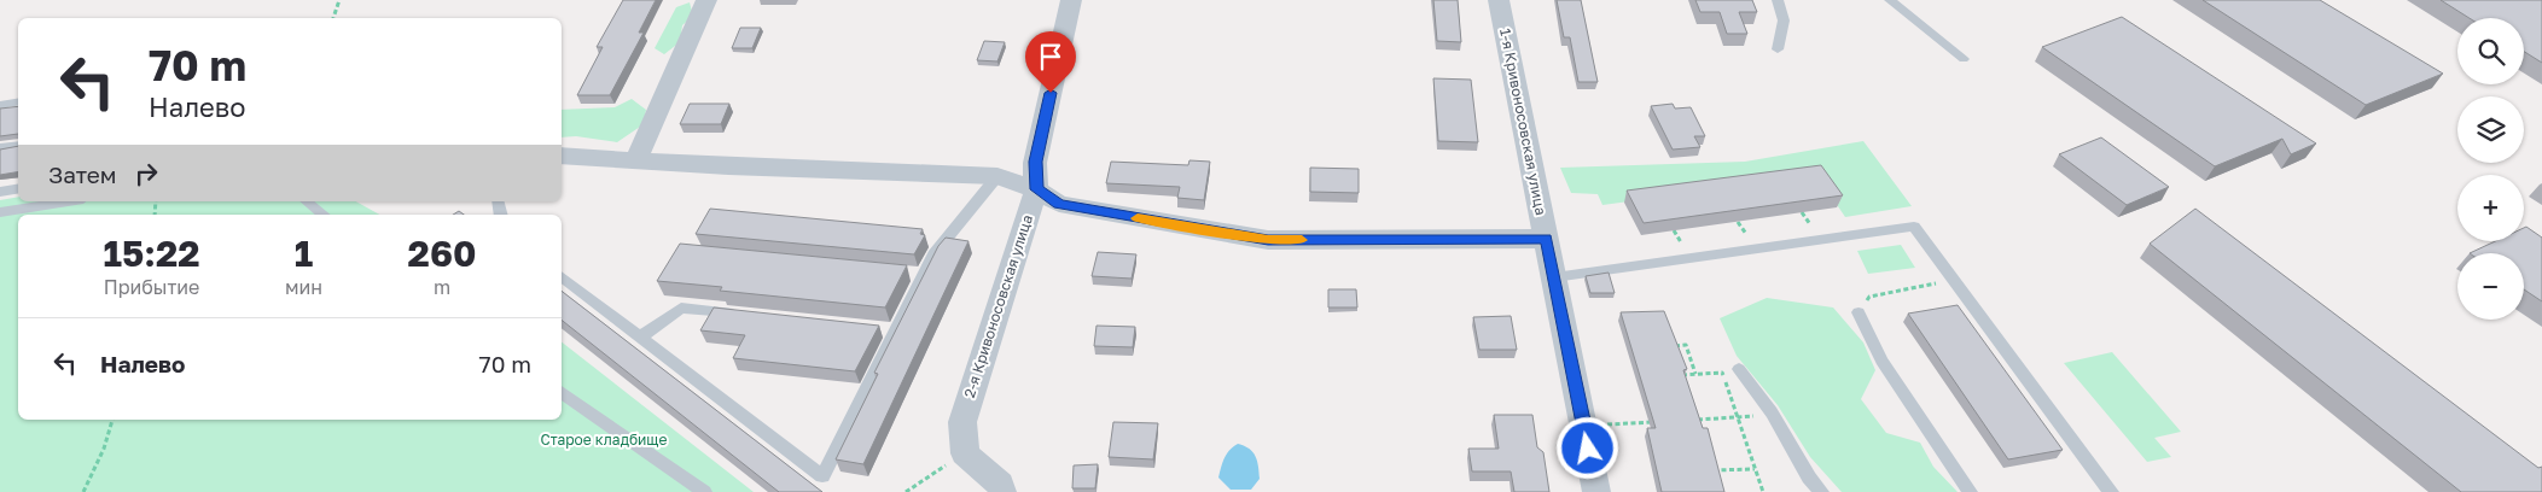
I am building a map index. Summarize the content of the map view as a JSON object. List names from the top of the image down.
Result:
{
  "streets": {
    "street": ["1-я Кривоносовская улица", "2-я Кривоносовская улица"]
  },
  "parks": ["Старое кладбище"],
  "page": {
    "map_buttons": ["+", "−"],
    "turn": ["70 m", "Налево"],
    "then": "Затем",
    "eta": [
      "15:22",
      "Прибытие",
      "1",
      "мин",
      "260",
      "m"
    ],
    "list": [
      {
        "name": "Налево",
        "value": "70 m"
      }
    ]
  }
}
